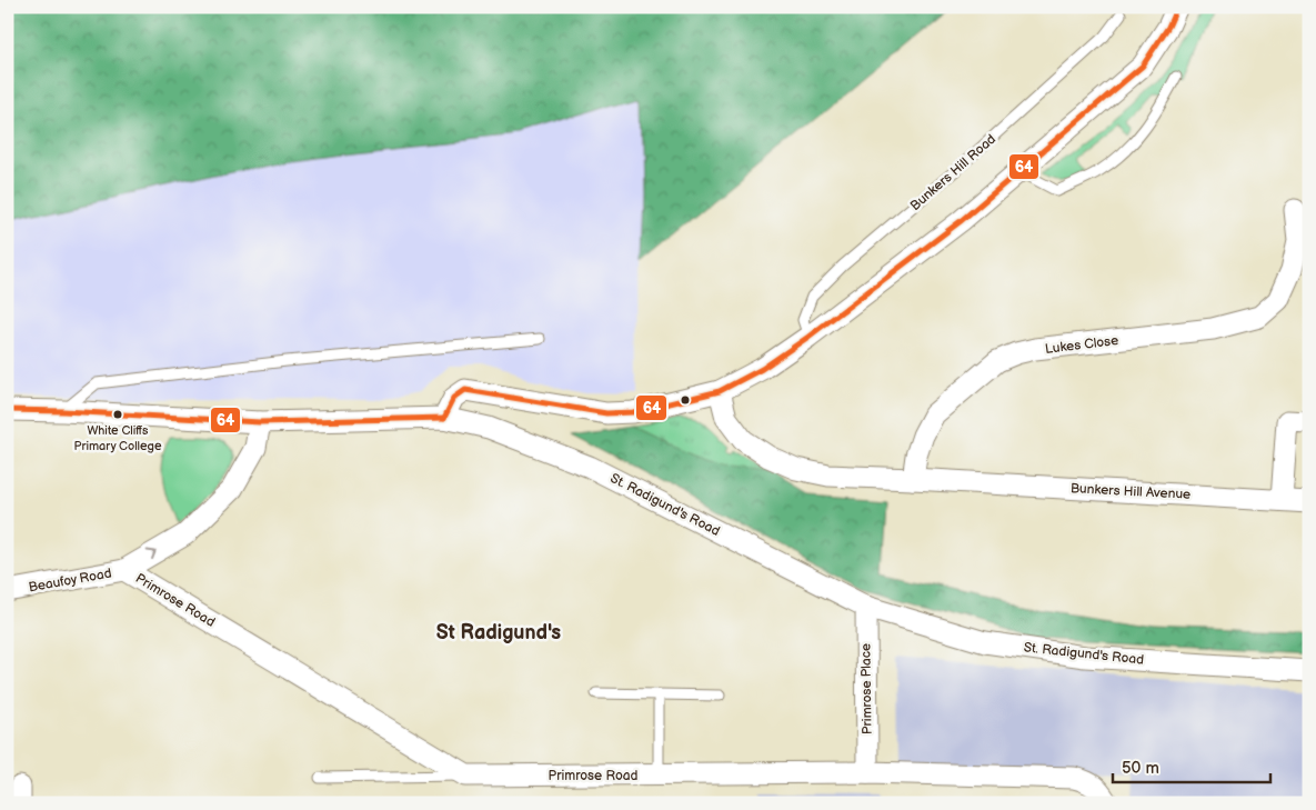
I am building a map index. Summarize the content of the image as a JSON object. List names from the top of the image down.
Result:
{
  "streets": {
    "street": [
      "Lukes Close",
      "Bunkers Hill Avenue",
      "St. Radigund's Road",
      "Beaufoy Road",
      "Primrose Road",
      "Primrose Place"
    ],
    "lane": ["Bunkers Hill Road"]
  },
  "crossings": [
    ["Lukes Close", "Bunkers Hill Avenue"],
    ["St. Radigund's Road", "Beaufoy Road"],
    ["St. Radigund's Road", "Primrose Place"],
    ["Beaufoy Road", "Primrose Road"],
    ["Primrose Road", "Primrose Place"]
  ],
  "one_way": ["Beaufoy Road"],
  "districts": ["St Radigund's"],
  "places": ["White Cliffs Primary College"],
  "lines": ["transit line 64"],
  "scale_bar": "50 m"
}
